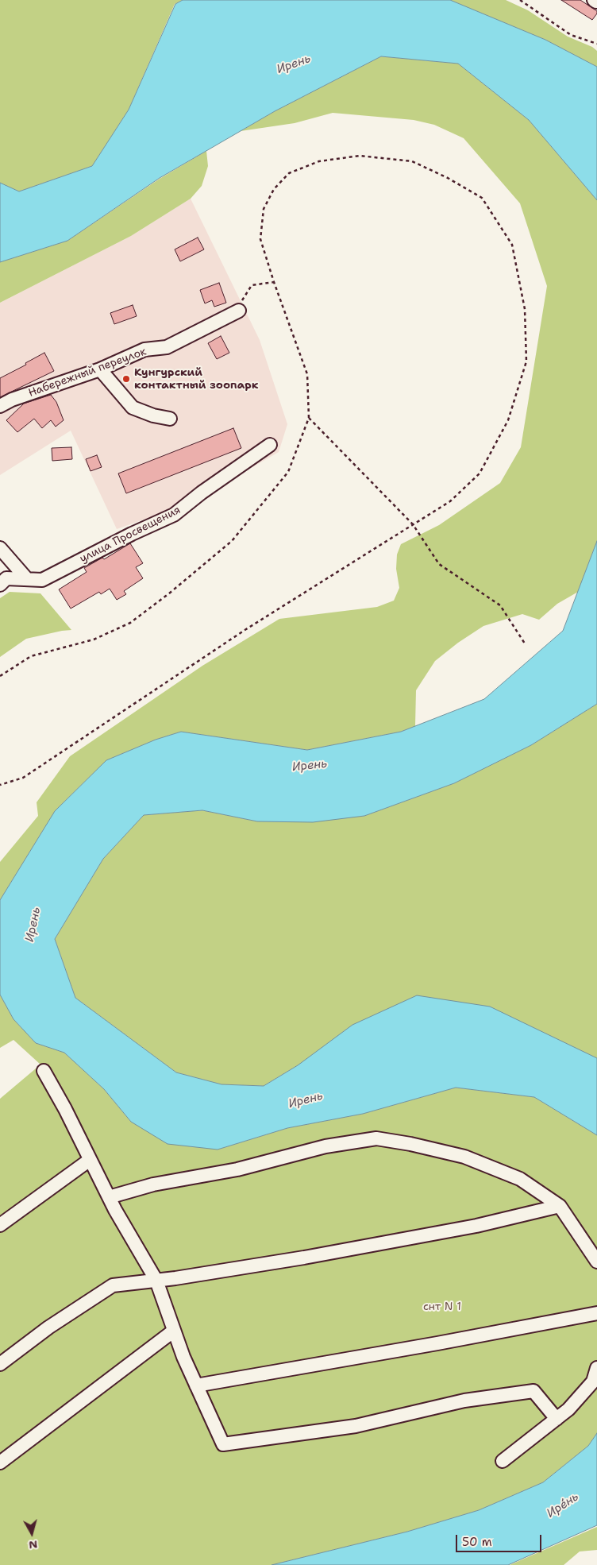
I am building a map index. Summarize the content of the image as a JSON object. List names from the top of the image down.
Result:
{
  "streets": {
    "street": ["Набережный переулок", "улица Просвещения"]
  },
  "water": ["Ирень", "Ире́нь"],
  "parks": ["снт N 1"],
  "places": ["Кунгурский контактный зоопарк"],
  "scale_bar": "50 m",
  "north": "bottom"
}
